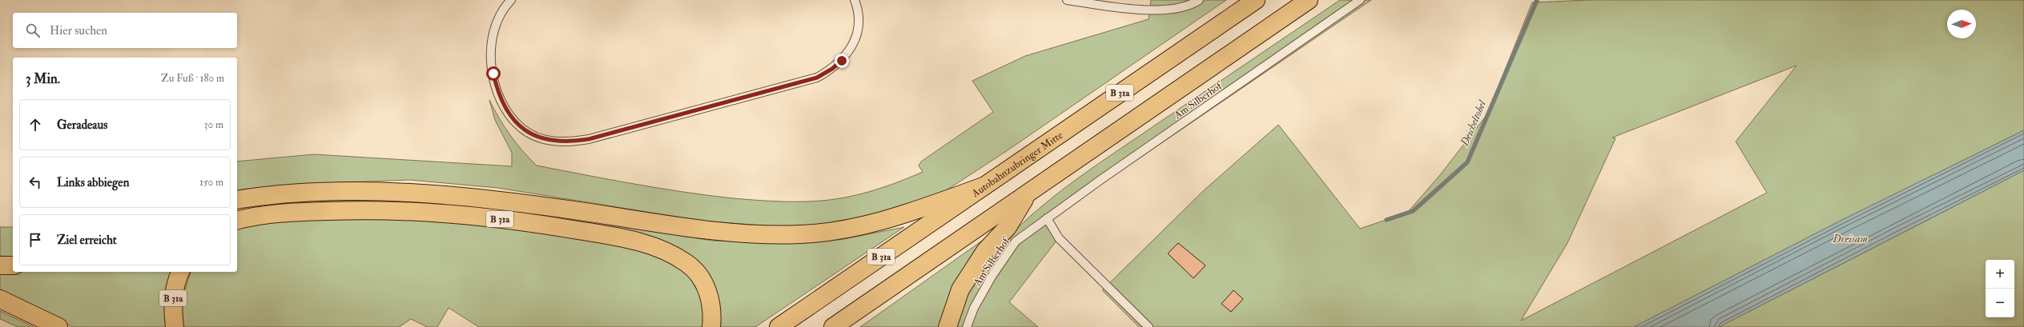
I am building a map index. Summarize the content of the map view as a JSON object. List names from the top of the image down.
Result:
{
  "streets": {
    "highway": ["B 31a", "Autobahnzubringer Mitte"],
    "lane": ["Am Silberhof"]
  },
  "water": ["Deicheltobel", "Dreisam"],
  "north": "right",
  "page": {
    "search": "Hier suchen",
    "heading": ["3 Min.", "Zu Fuß · 180 m"],
    "list": [
      ["Geradeaus", "30 m"],
      ["Links abbiegen", "150 m"],
      "Ziel erreicht"
    ],
    "map_buttons": ["+", "−"]
  }
}
